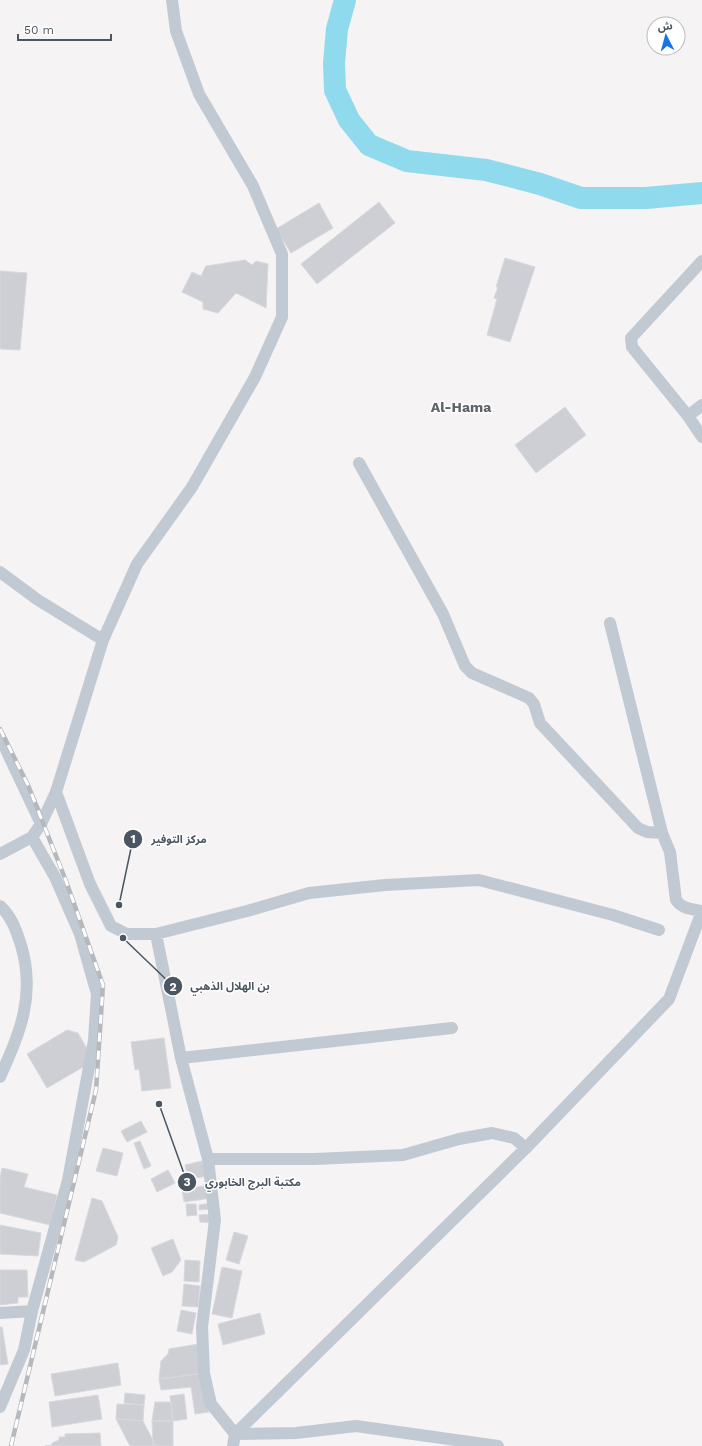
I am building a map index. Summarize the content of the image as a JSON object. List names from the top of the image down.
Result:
{
  "districts": ["Al-Hama"],
  "places": ["مركز التوفير", "بن الهلال الذهبي", "مكتبة البرج الخابوري"],
  "scale_bar": "50 m",
  "north": "top"
}
